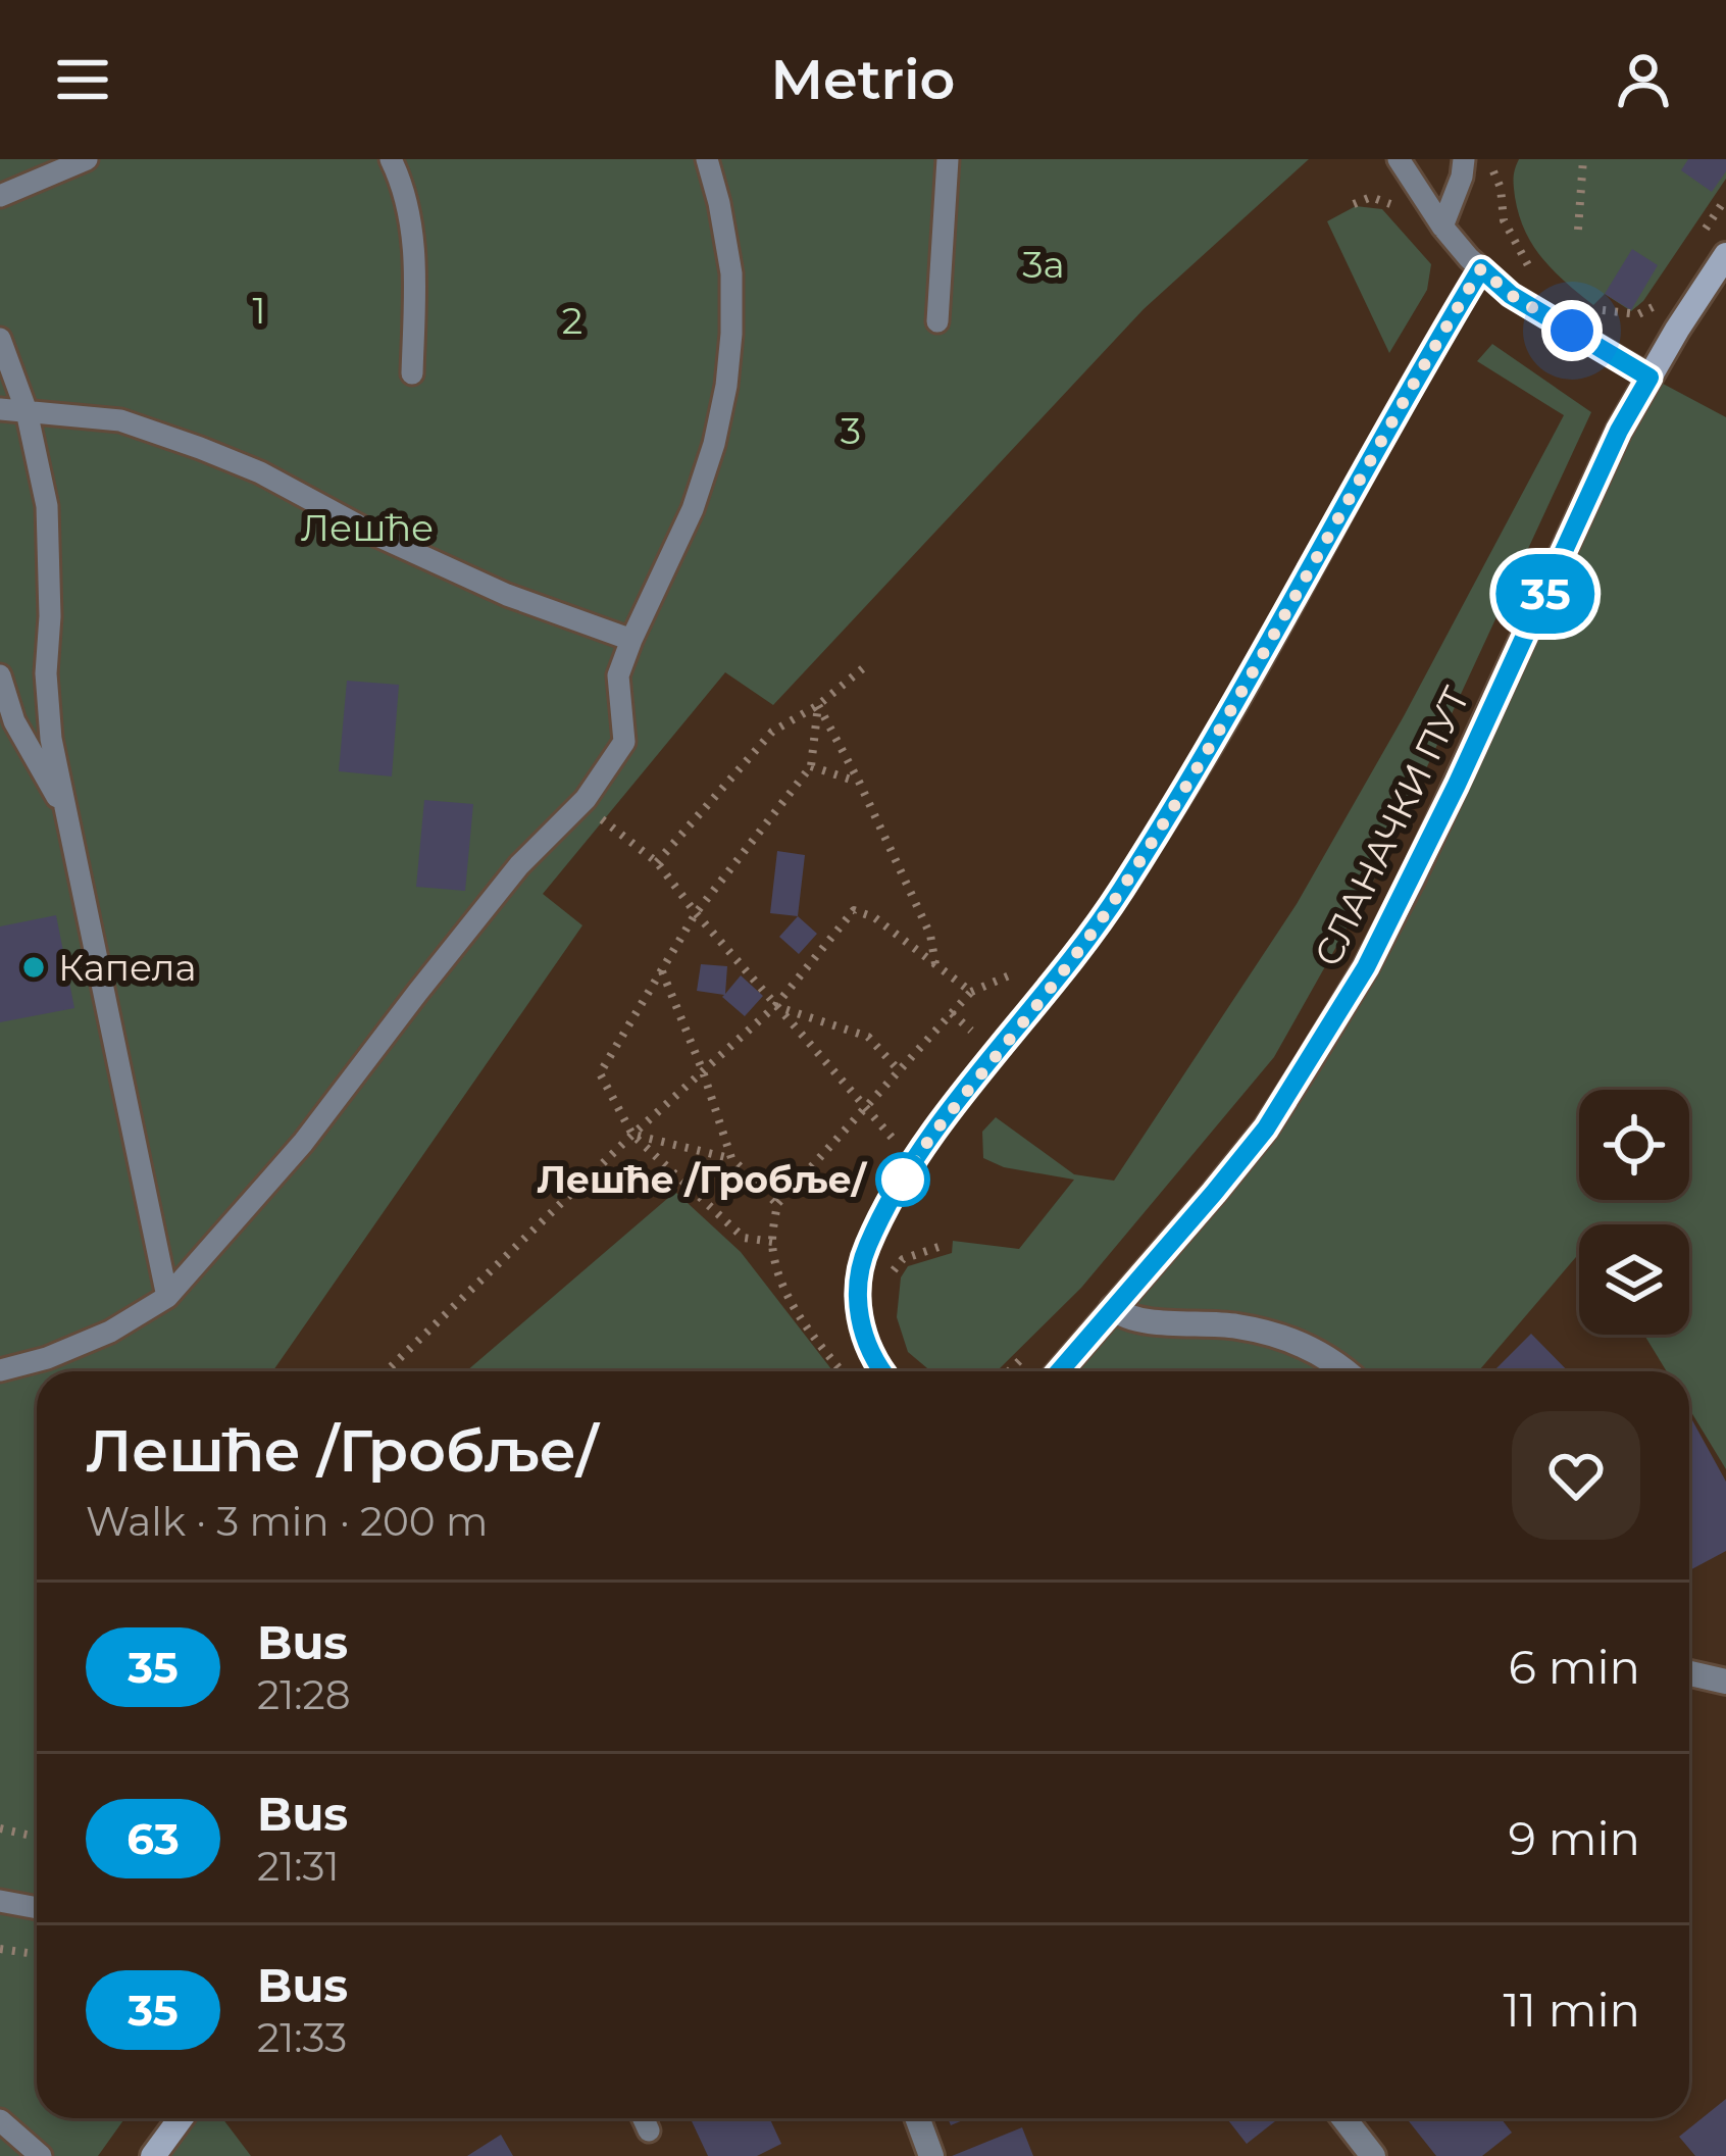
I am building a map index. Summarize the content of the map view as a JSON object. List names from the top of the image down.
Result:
{
  "streets": {
    "street": ["СЛАНАЧКИ ПУТ"]
  },
  "parks": [
    "3a",
    "1",
    "2",
    "3",
    "Лешће"
  ],
  "places": ["Капела", "Лешће /Гробље/"],
  "lines": ["bus line 35"],
  "page": {
    "header": "Metrio",
    "on_map": "35",
    "heading": ["Лешће /Гробље/", "Walk · 3 min · 200 m"],
    "list": [
      {
        "mark": "35",
        "name": "Bus",
        "note": "21:28",
        "value": "6 min"
      },
      {
        "mark": "63",
        "name": "Bus",
        "note": "21:31",
        "value": "9 min"
      },
      {
        "mark": "35",
        "name": "Bus",
        "note": "21:33",
        "value": "11 min"
      }
    ]
  }
}
